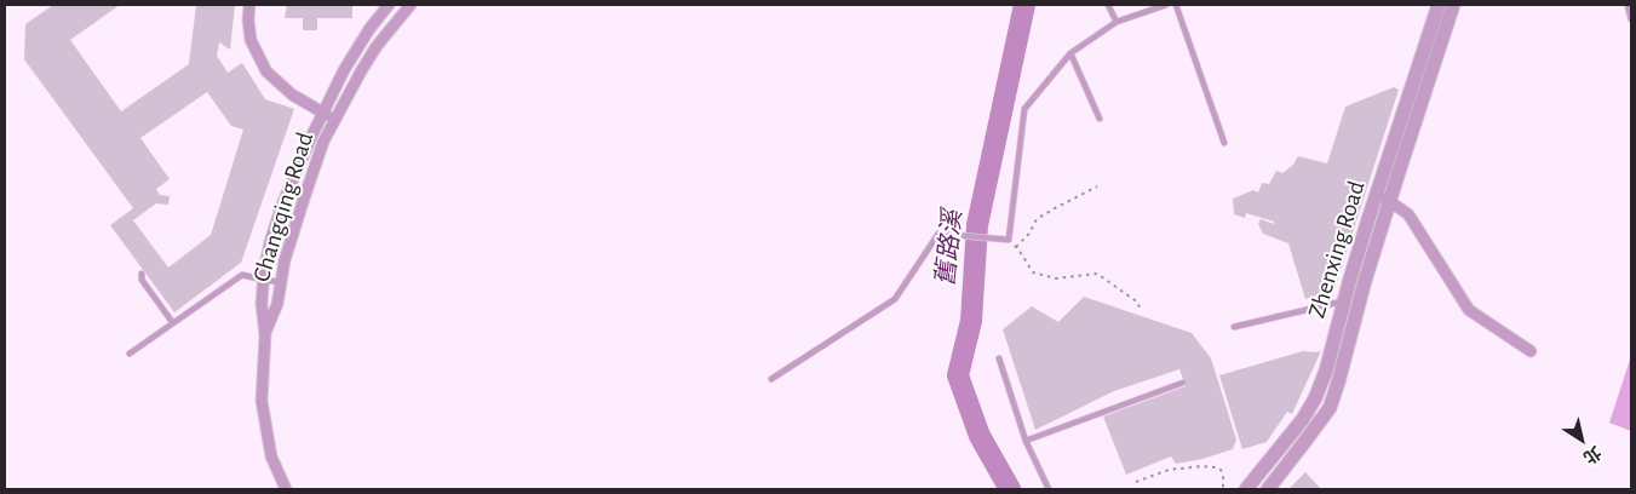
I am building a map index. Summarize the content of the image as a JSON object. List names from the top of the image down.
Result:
{
  "streets": {
    "street": ["Changqing Road", "Zhenxing Road"]
  },
  "water": ["舊路溪"],
  "north": "bottom right"
}
